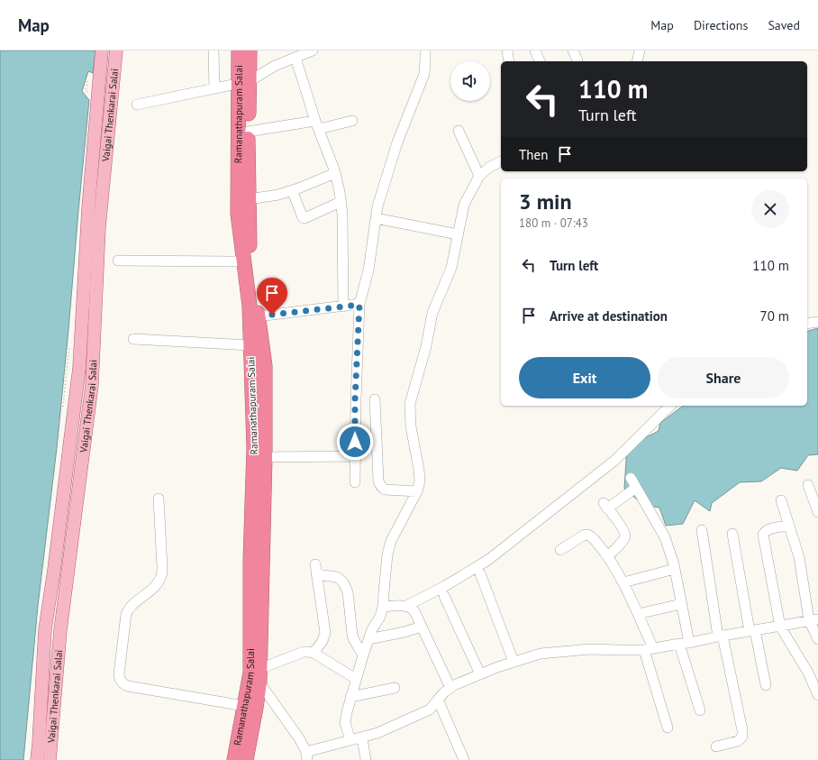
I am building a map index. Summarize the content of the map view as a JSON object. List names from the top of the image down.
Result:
{
  "streets": {
    "highway": ["Ramanathapuram Salai"],
    "main road": ["Vaigai Thenkarai Salai"]
  },
  "page": {
    "header": "Map",
    "nav": ["Map", "Directions", "Saved"],
    "turn": ["110 m", "Turn left"],
    "then": "Then",
    "heading": ["3 min", "180 m · 07:43"],
    "list": [
      {
        "name": "Turn left",
        "value": "110 m"
      },
      {
        "name": "Arrive at destination",
        "value": "70 m"
      }
    ],
    "buttons": ["Exit", "Share"]
  }
}
